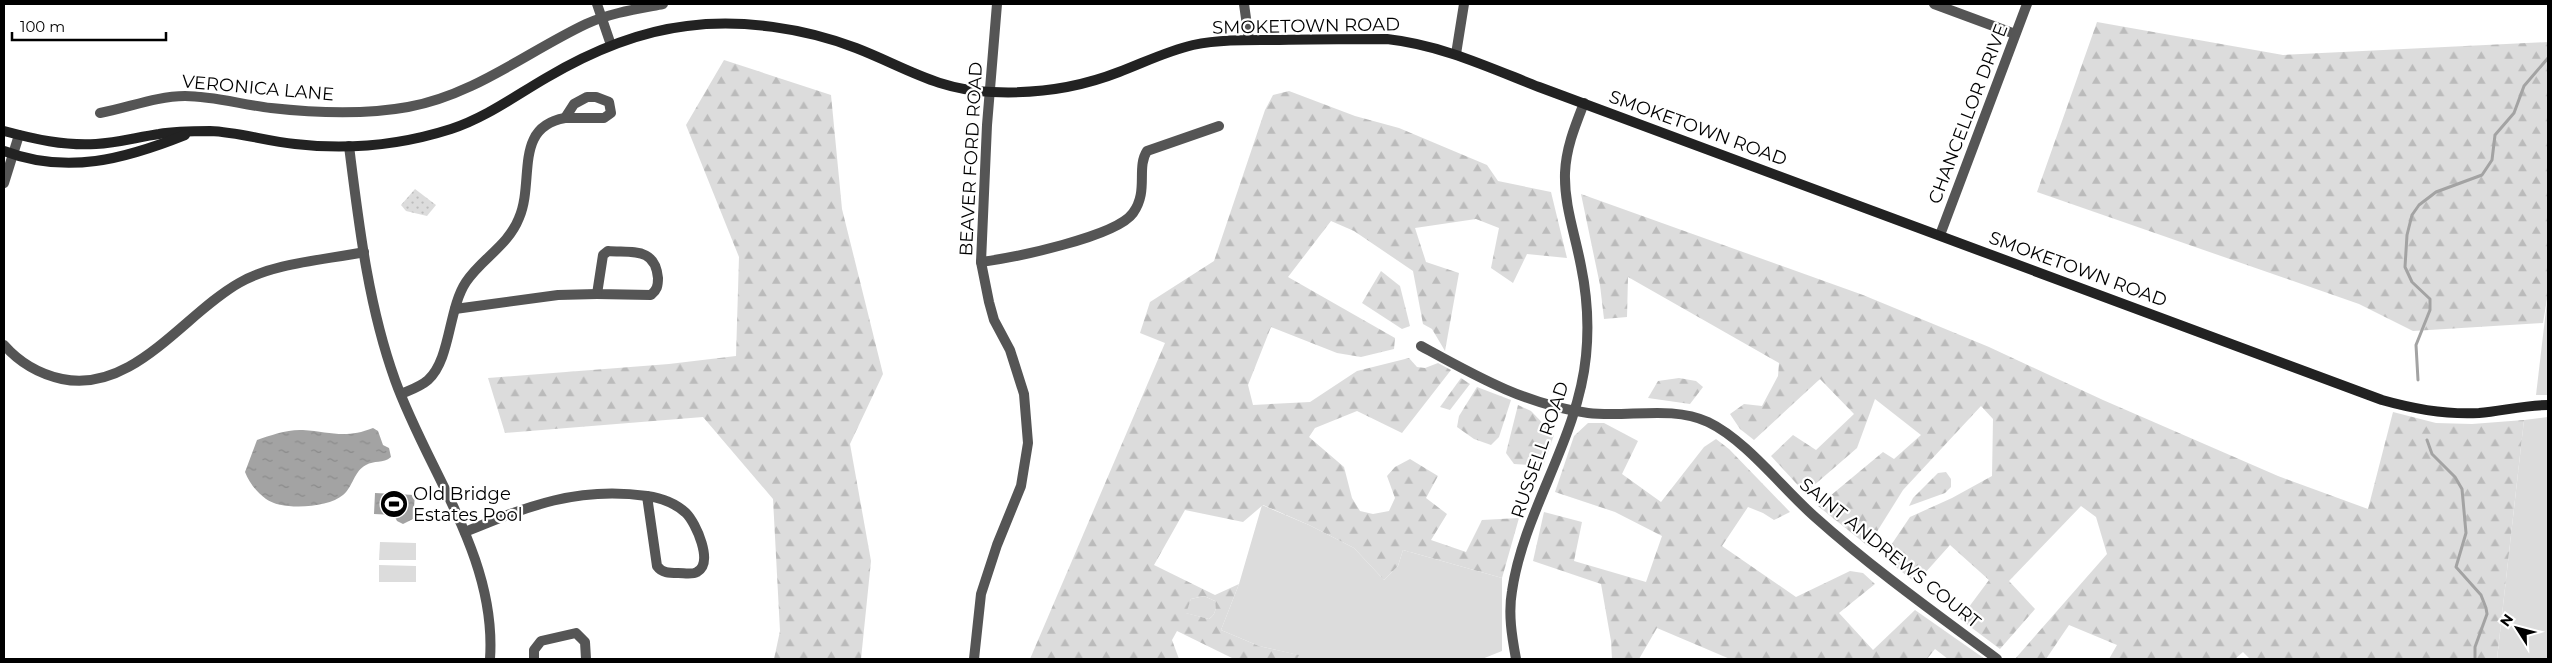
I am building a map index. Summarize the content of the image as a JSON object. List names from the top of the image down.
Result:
{
  "streets": {
    "main road": ["SMOKETOWN ROAD"],
    "street": [
      "VERONICA LANE",
      "CHANCELLOR DRIVE",
      "BEAVER FORD ROAD",
      "RUSSELL ROAD",
      "SAINT ANDREWS COURT"
    ]
  },
  "crossings": [
    ["SMOKETOWN ROAD", "CHANCELLOR DRIVE"],
    ["SMOKETOWN ROAD", "BEAVER FORD ROAD"],
    ["SMOKETOWN ROAD", "RUSSELL ROAD"],
    ["RUSSELL ROAD", "SAINT ANDREWS COURT"]
  ],
  "places": {
    "sports": ["Old Bridge Estates Pool"]
  },
  "scale_bar": "100 m",
  "north": "top left"
}
